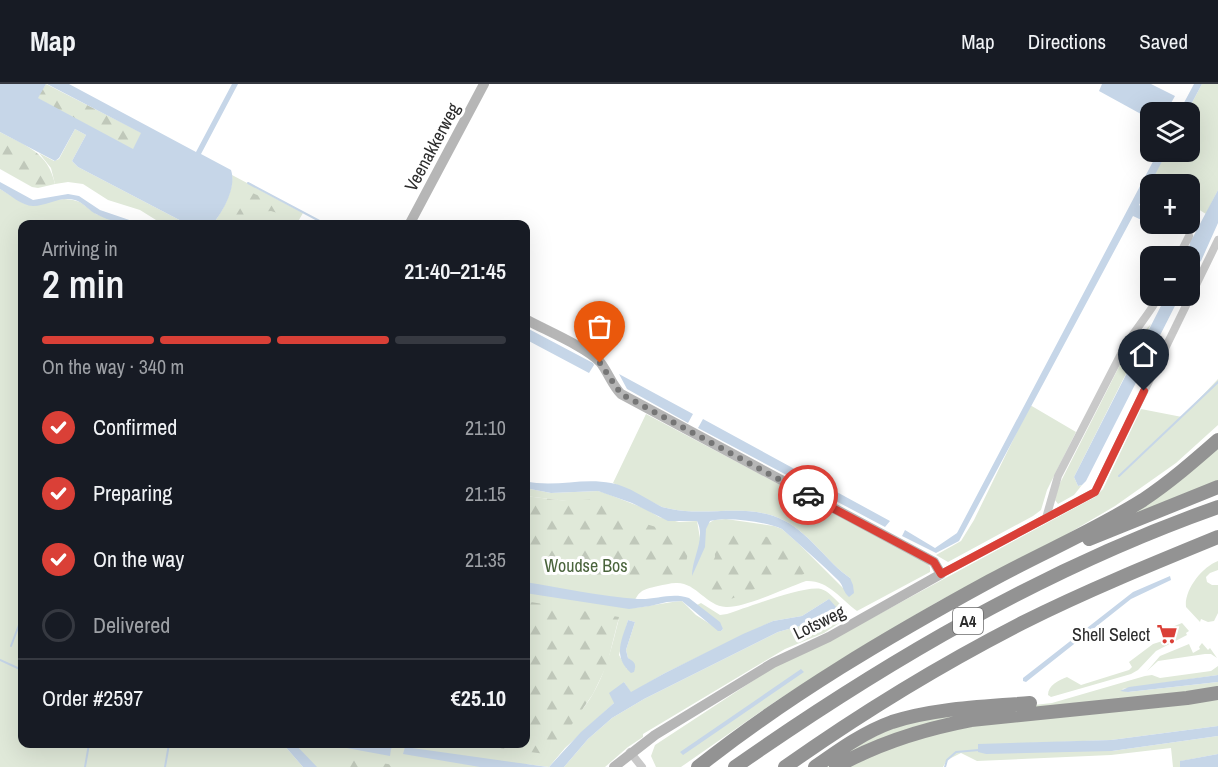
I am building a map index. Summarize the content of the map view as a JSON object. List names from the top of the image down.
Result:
{
  "streets": {
    "highway": ["A4"],
    "street": ["Veenakkerweg", "Lotsweg"]
  },
  "parks": ["Woudse Bos"],
  "places": {
    "supermarket": ["Shell Select"]
  },
  "page": {
    "header": "Map",
    "nav": ["Map", "Directions", "Saved"],
    "map_buttons": ["+", "−"],
    "heading": ["2 min", "Arriving in", "21:40–21:45"],
    "panel": ["Order #2597", "€25.10"],
    "bar": "On the way · 340 m",
    "list": [
      ["Confirmed", "21:10"],
      ["Preparing", "21:15"],
      ["On the way", "21:35"],
      "Delivered"
    ]
  }
}
